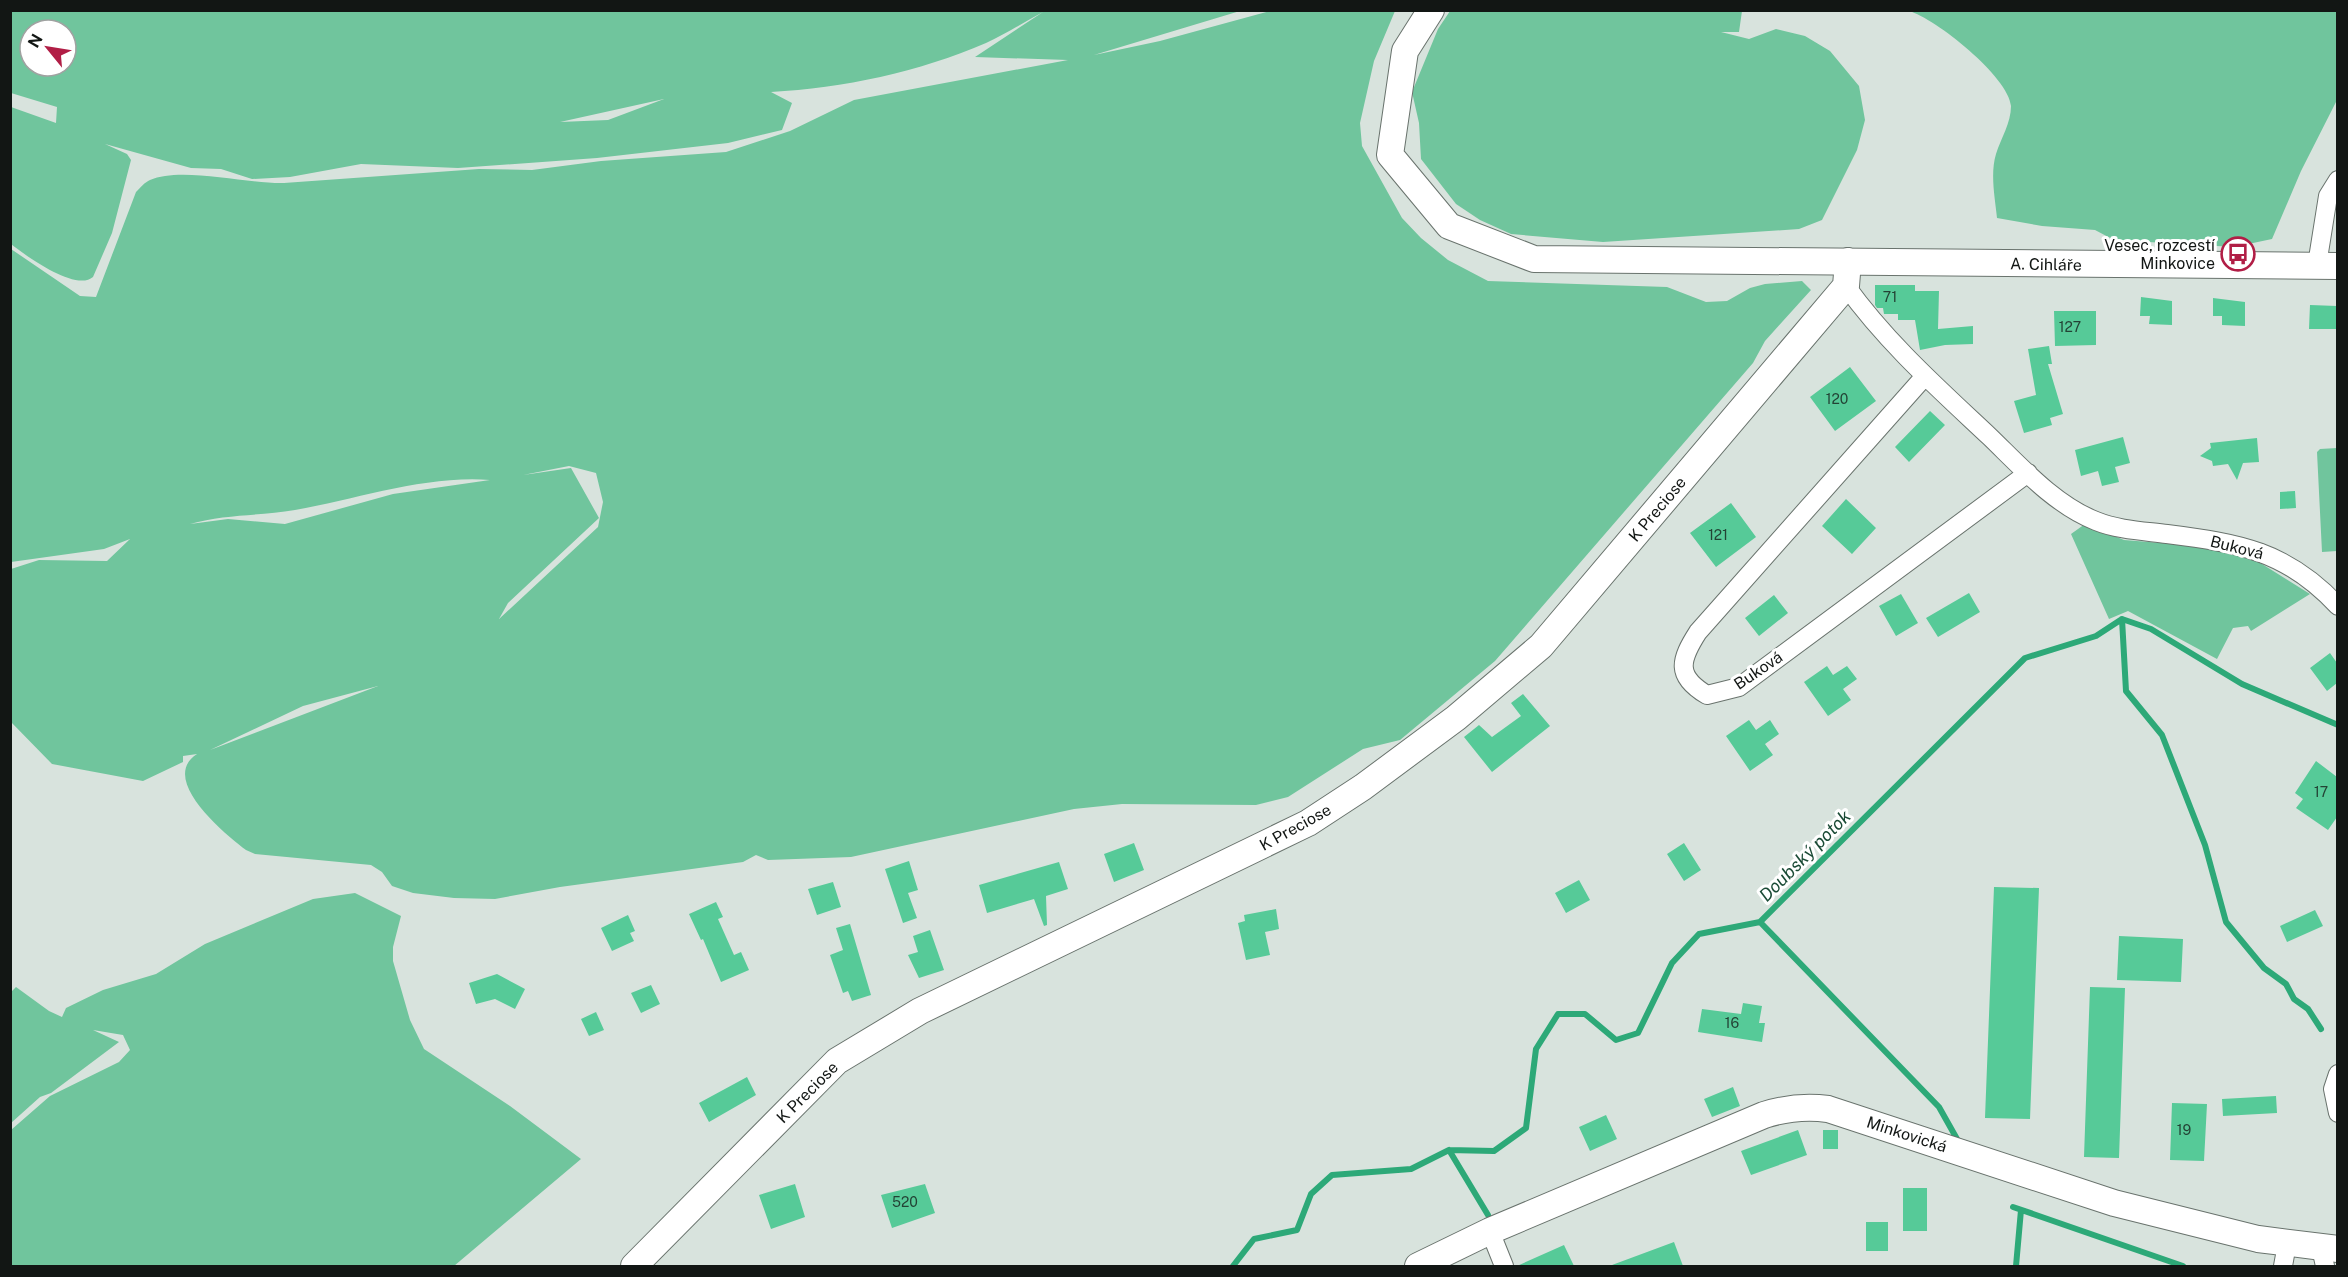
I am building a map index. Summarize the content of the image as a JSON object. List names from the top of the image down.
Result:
{
  "streets": {
    "street": [
      "A. Cihláře",
      "K Preciose",
      "Buková",
      "Minkovická"
    ]
  },
  "crossings": [
    ["K Preciose", "Buková"]
  ],
  "water": ["Doubský potok"],
  "places": {
    "bus stop": ["Vesec, rozcestí Minkovice"]
  },
  "house_numbers": [
    "71",
    "127",
    "120",
    "121",
    "17",
    "16",
    "19",
    "520"
  ],
  "north": "top left"
}
